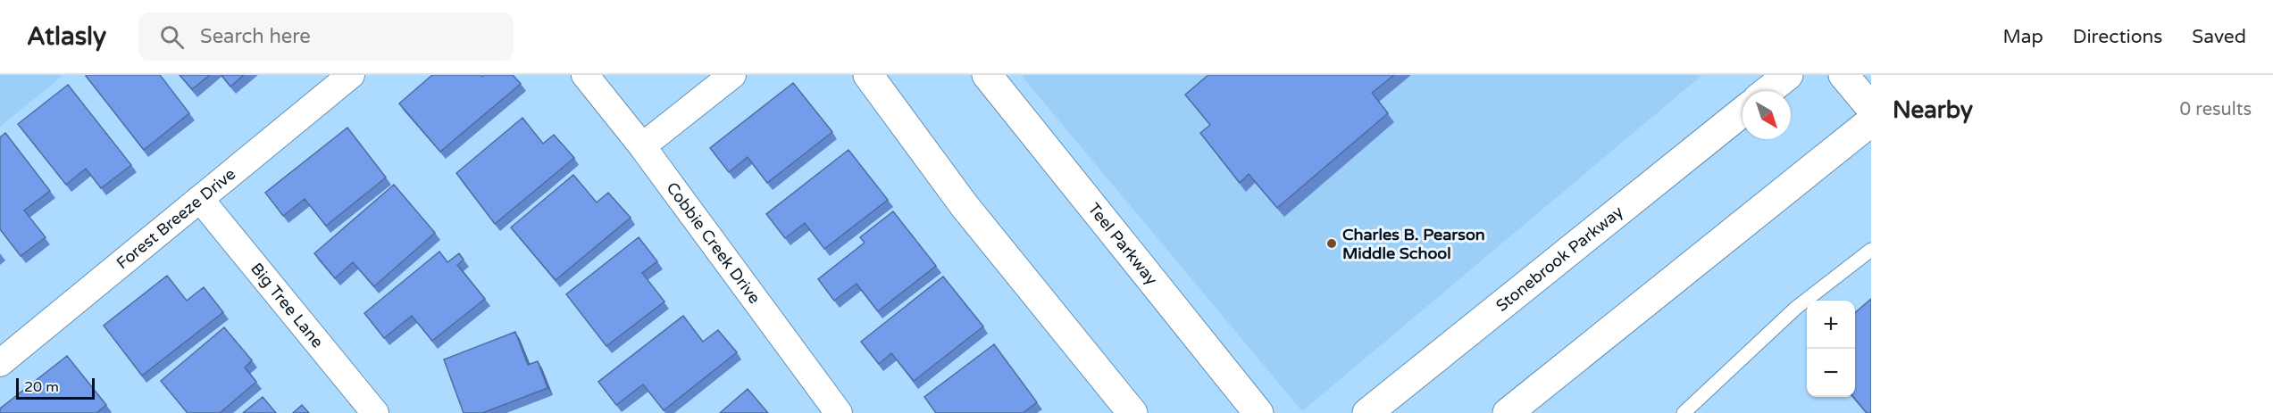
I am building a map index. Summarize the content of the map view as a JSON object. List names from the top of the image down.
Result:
{
  "streets": {
    "main road": ["Teel Parkway", "Stonebrook Parkway"],
    "street": ["Forest Breeze Drive", "Cobbie Creek Drive", "Big Tree Lane"]
  },
  "crossings": [
    ["Forest Breeze Drive", "Big Tree Lane"]
  ],
  "places": ["Charles B. Pearson Middle School"],
  "scale_bar": "20 m",
  "north": "bottom right",
  "page": {
    "header": "Atlasly",
    "search": "Search here",
    "nav": ["Map", "Directions", "Saved"],
    "heading": ["Nearby", "0 results"],
    "map_buttons": ["+", "−"],
    "scale": "20 m"
  }
}
